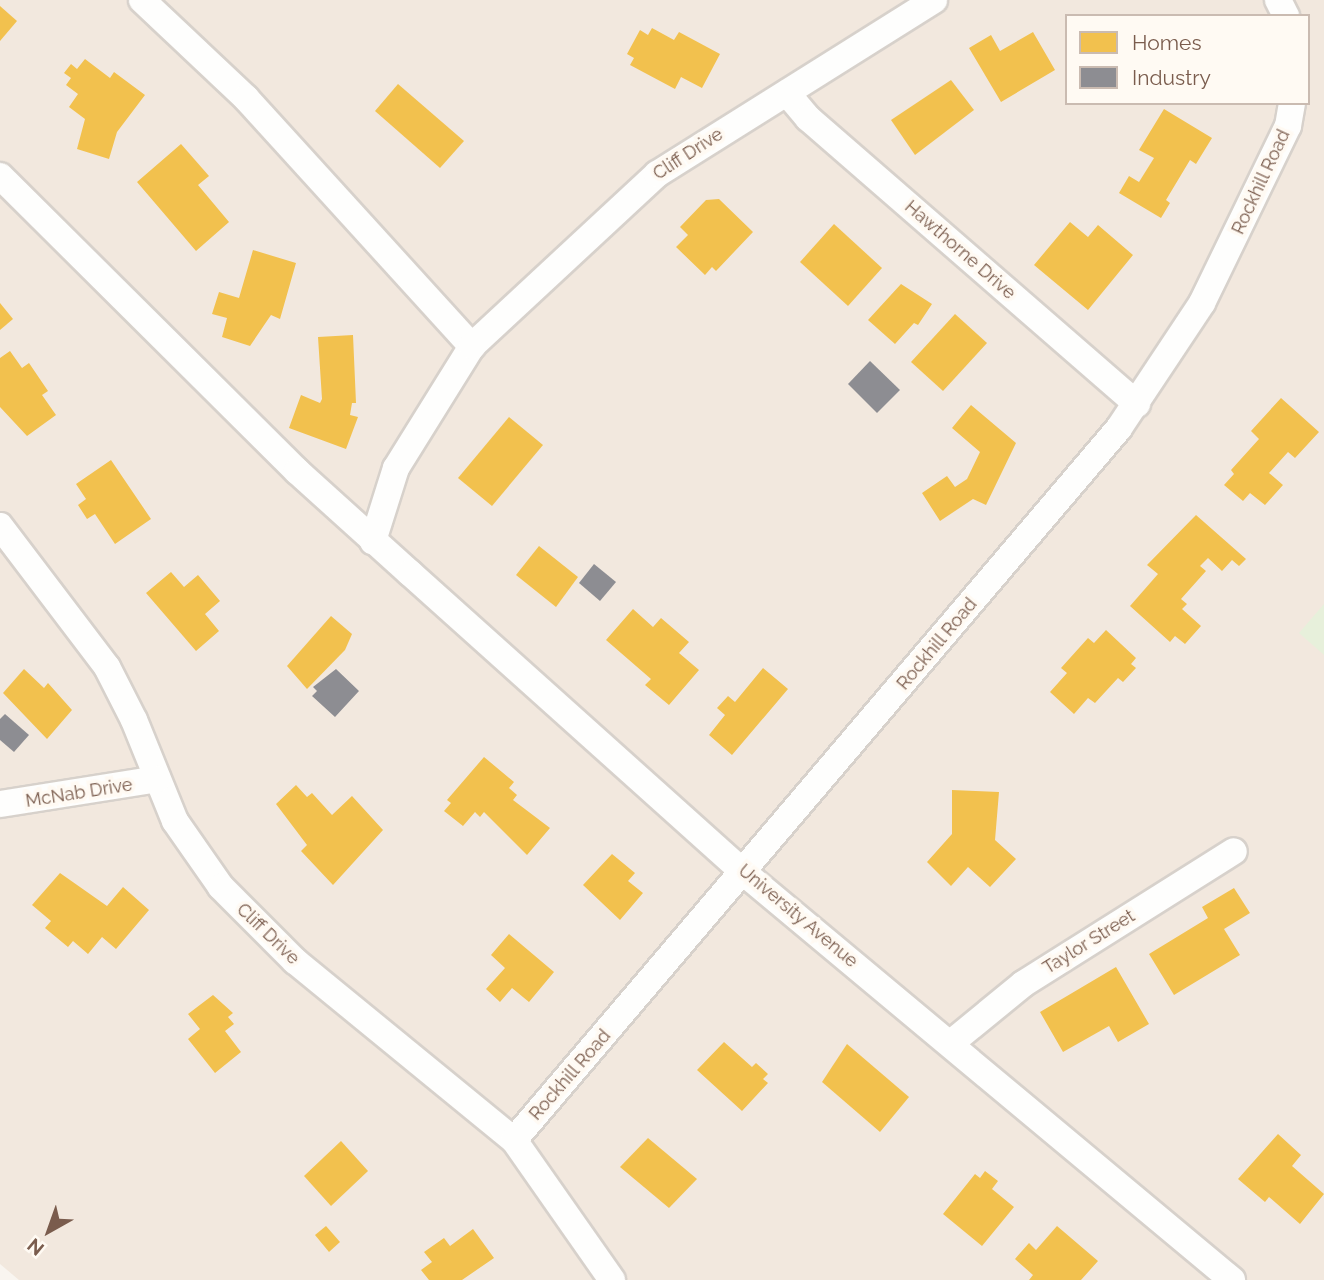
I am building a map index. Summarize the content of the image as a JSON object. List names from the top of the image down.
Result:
{
  "streets": {
    "street": [
      "Cliff Drive",
      "Rockhill Road",
      "Hawthorne Drive",
      "McNab Drive",
      "University Avenue",
      "Taylor Street"
    ]
  },
  "crossings": [
    ["Cliff Drive", "Rockhill Road"],
    ["Cliff Drive", "Hawthorne Drive"],
    ["Cliff Drive", "McNab Drive"],
    ["Cliff Drive", "University Avenue"],
    ["Rockhill Road", "Hawthorne Drive"],
    ["Rockhill Road", "University Avenue"],
    ["University Avenue", "Taylor Street"]
  ],
  "legend": ["Homes", "Industry"],
  "north": "bottom left"
}
